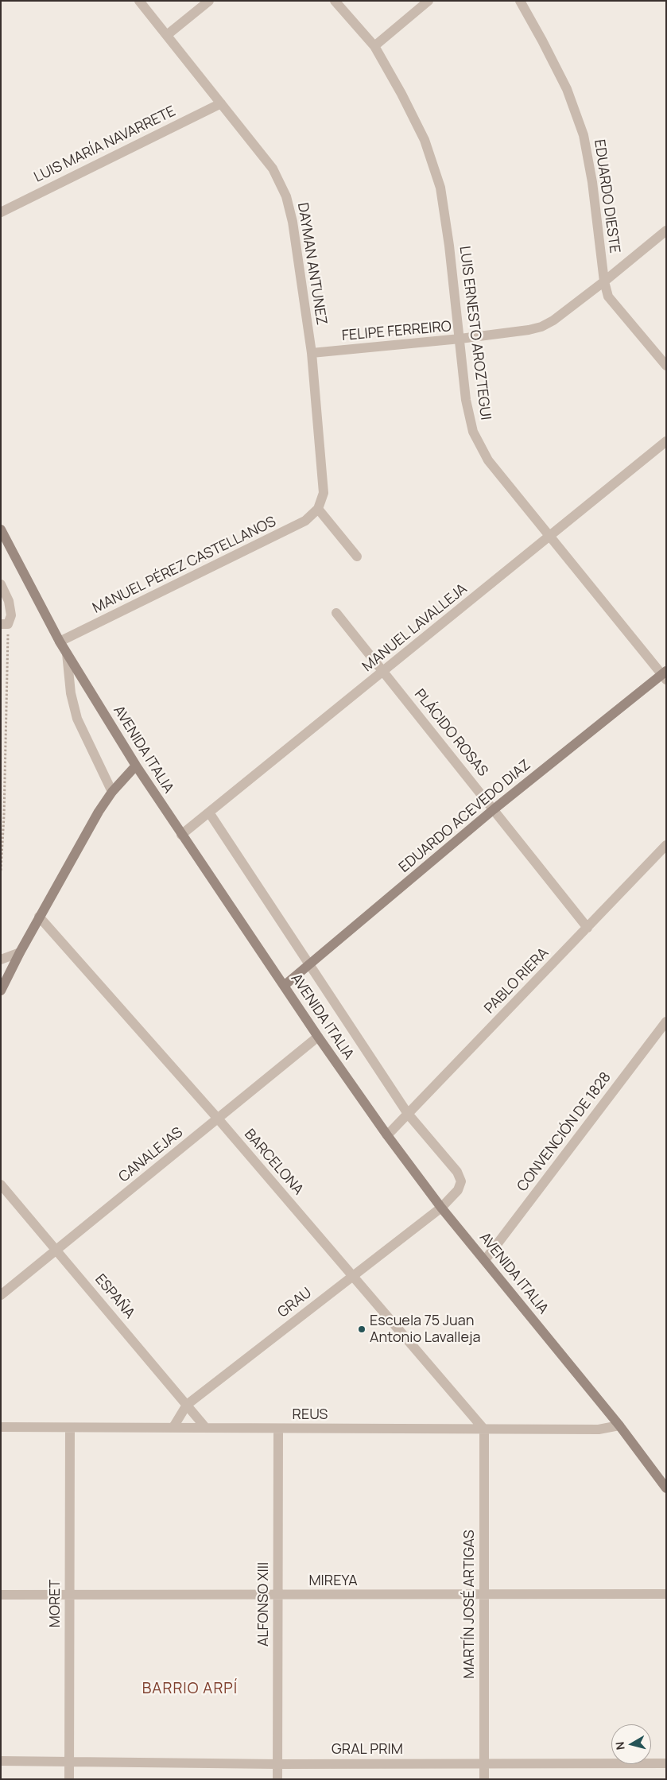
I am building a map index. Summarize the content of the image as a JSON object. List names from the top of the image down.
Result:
{
  "streets": {
    "street": [
      "LUIS MARÍA NAVARRETE",
      "EDUARDO DIESTE",
      "DAYMAN ANTUNEZ",
      "FELIPE FERREIRO",
      "LUIS ERNESTO AROZTEGUI",
      "MANUEL PÉREZ CASTELLANOS",
      "MANUEL LAVALLEJA",
      "PLÁCIDO ROSAS",
      "AVENIDA ITALIA",
      "EDUARDO ACEVEDO DIAZ",
      "PABLO RIERA",
      "CONVENCIÓN DE 1828",
      "CANALEJAS",
      "BARCELONA",
      "ESPAÑA",
      "GRAU",
      "REUS",
      "MIREYA",
      "MORET",
      "ALFONSO XIII",
      "MARTÍN JOSÉ ARTIGAS",
      "GRAL PRIM"
    ]
  },
  "crossings": [
    ["LUIS MARÍA NAVARRETE", "DAYMAN ANTUNEZ"],
    ["EDUARDO DIESTE", "FELIPE FERREIRO"],
    ["DAYMAN ANTUNEZ", "FELIPE FERREIRO"],
    ["DAYMAN ANTUNEZ", "MANUEL PÉREZ CASTELLANOS"],
    ["FELIPE FERREIRO", "LUIS ERNESTO AROZTEGUI"],
    ["LUIS ERNESTO AROZTEGUI", "MANUEL LAVALLEJA"],
    ["LUIS ERNESTO AROZTEGUI", "EDUARDO ACEVEDO DIAZ"],
    ["MANUEL PÉREZ CASTELLANOS", "AVENIDA ITALIA"],
    ["MANUEL LAVALLEJA", "PLÁCIDO ROSAS"],
    ["MANUEL LAVALLEJA", "AVENIDA ITALIA"],
    ["PLÁCIDO ROSAS", "EDUARDO ACEVEDO DIAZ"],
    ["PLÁCIDO ROSAS", "PABLO RIERA"],
    ["AVENIDA ITALIA", "EDUARDO ACEVEDO DIAZ"],
    ["AVENIDA ITALIA", "PABLO RIERA"],
    ["AVENIDA ITALIA", "CONVENCIÓN DE 1828"],
    ["AVENIDA ITALIA", "CANALEJAS"],
    ["AVENIDA ITALIA", "GRAU"],
    ["AVENIDA ITALIA", "REUS"],
    ["PABLO RIERA", "GRAU"],
    ["CANALEJAS", "BARCELONA"],
    ["CANALEJAS", "ESPAÑA"],
    ["BARCELONA", "GRAU"],
    ["BARCELONA", "REUS"],
    ["BARCELONA", "MARTÍN JOSÉ ARTIGAS"],
    ["ESPAÑA", "GRAU"],
    ["ESPAÑA", "REUS"],
    ["GRAU", "REUS"],
    ["REUS", "MORET"],
    ["REUS", "ALFONSO XIII"],
    ["REUS", "MARTÍN JOSÉ ARTIGAS"],
    ["MIREYA", "MORET"],
    ["MIREYA", "ALFONSO XIII"],
    ["MIREYA", "MARTÍN JOSÉ ARTIGAS"],
    ["MORET", "GRAL PRIM"],
    ["ALFONSO XIII", "GRAL PRIM"],
    ["MARTÍN JOSÉ ARTIGAS", "GRAL PRIM"]
  ],
  "districts": ["BARRIO ARPÍ"],
  "places": ["Escuela 75 Juan Antonio Lavalleja"],
  "north": "left"
}
